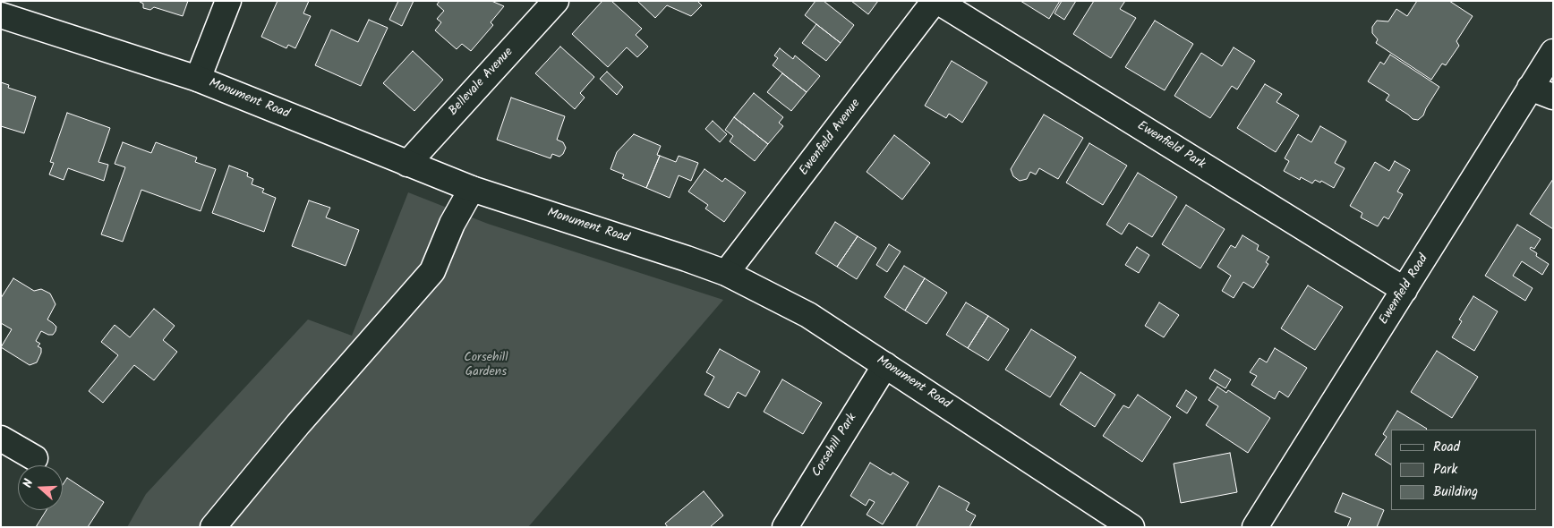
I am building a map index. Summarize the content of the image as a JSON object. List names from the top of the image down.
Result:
{
  "streets": {
    "street": [
      "Bellevale Avenue",
      "Monument Road",
      "Ewenfield Avenue",
      "Ewenfield Park",
      "Ewenfield Road",
      "Corsehill Park"
    ]
  },
  "crossings": [
    ["Bellevale Avenue", "Monument Road"],
    ["Monument Road", "Ewenfield Avenue"],
    ["Monument Road", "Corsehill Park"],
    ["Ewenfield Avenue", "Ewenfield Park"],
    ["Ewenfield Park", "Ewenfield Road"]
  ],
  "parks": ["Corsehill Gardens"],
  "legend": ["Road", "Park", "Building"],
  "north": "left"
}
